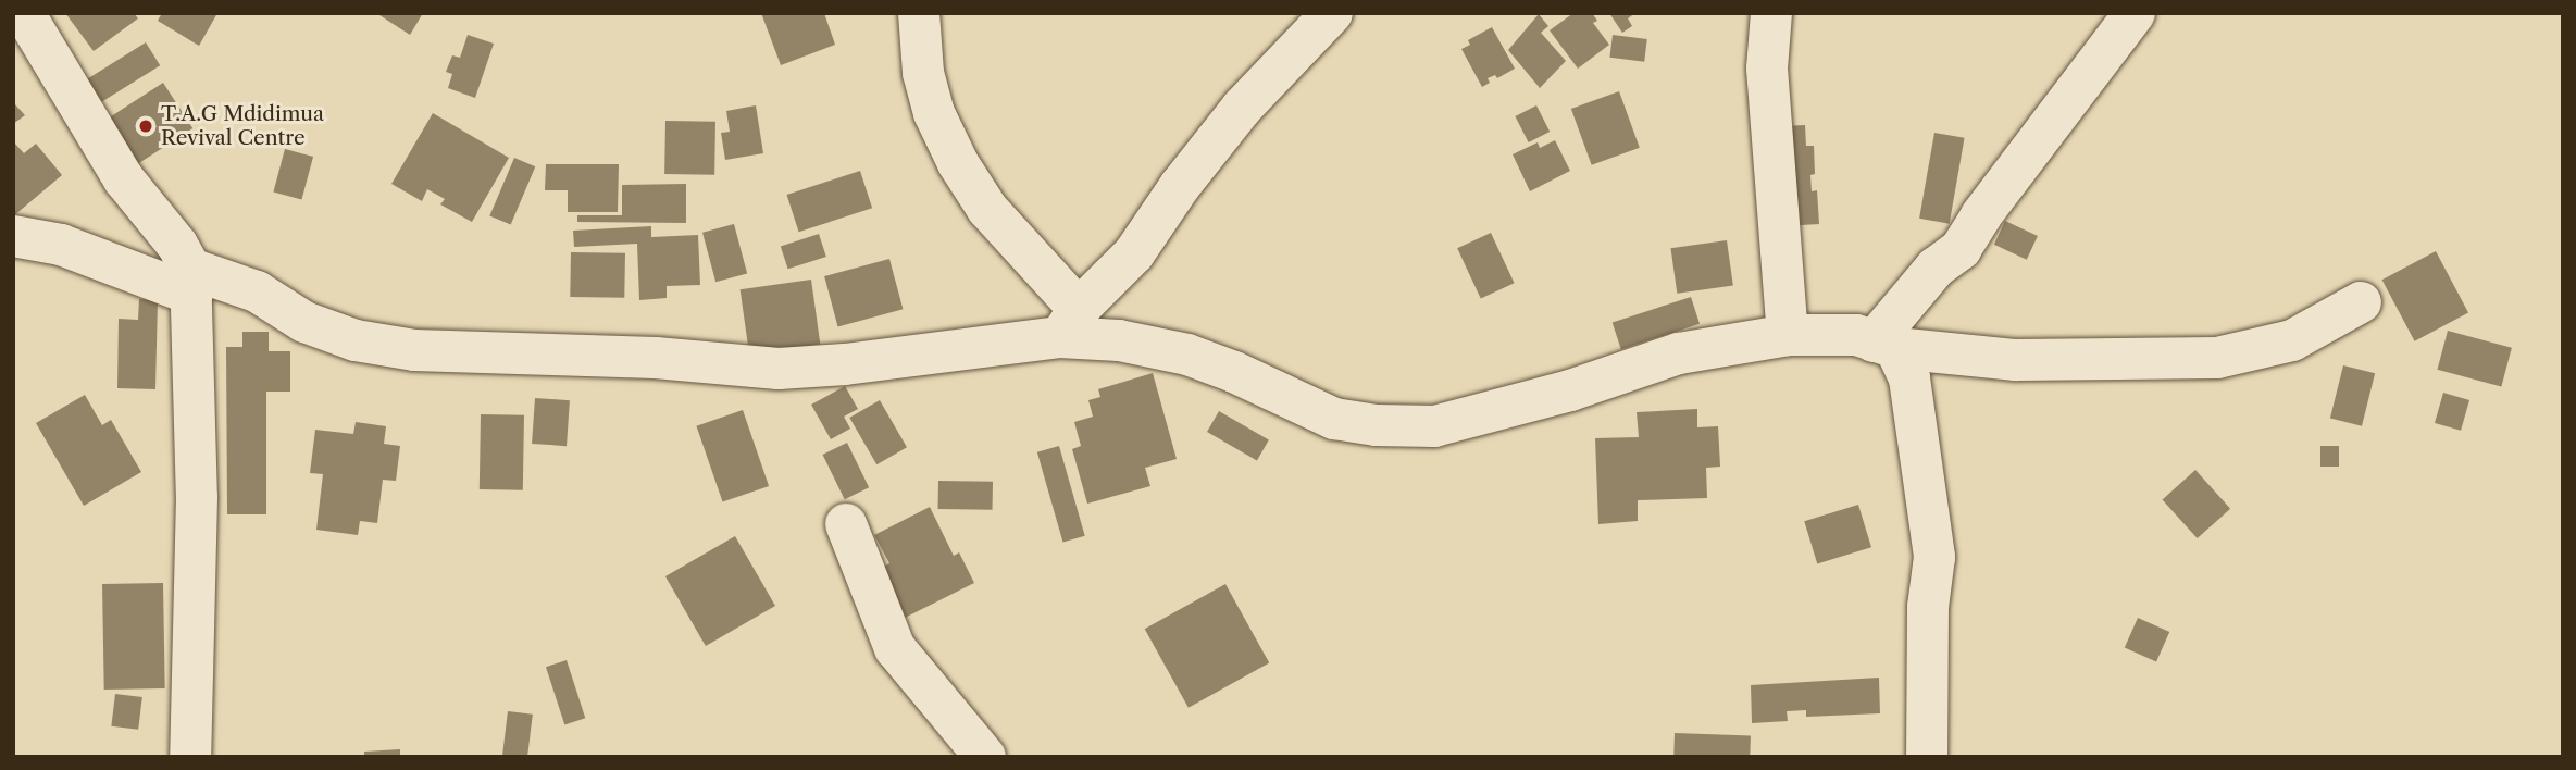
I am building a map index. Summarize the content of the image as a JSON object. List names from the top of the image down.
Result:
{
  "places": ["T.A.G Mdidimua Revival Centre"]
}
